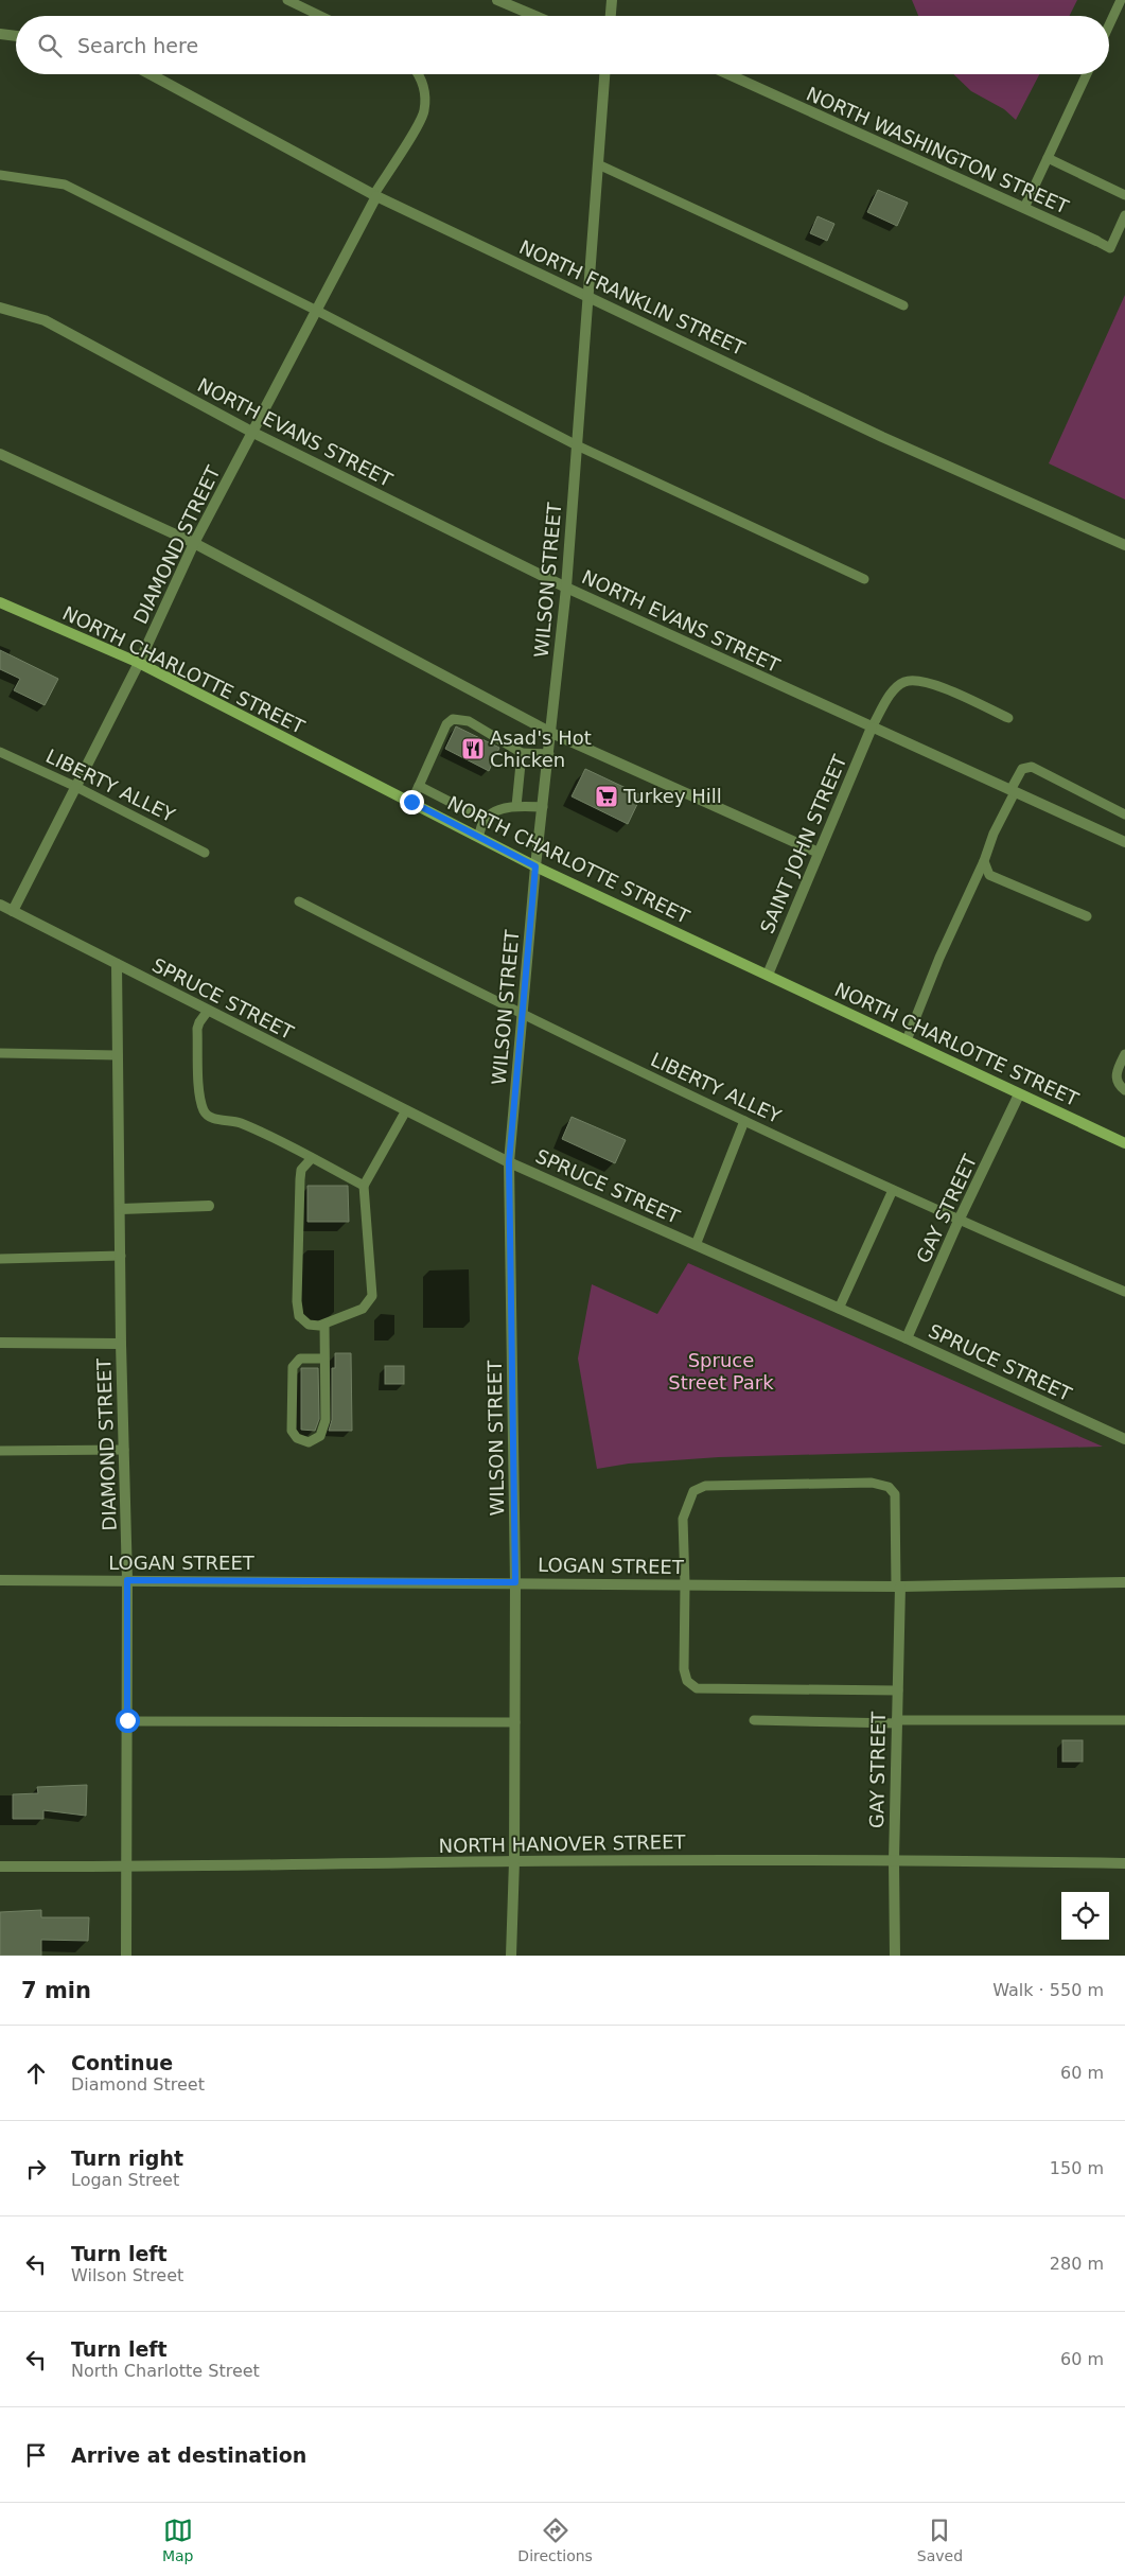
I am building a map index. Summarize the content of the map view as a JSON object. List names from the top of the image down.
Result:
{
  "streets": {
    "main road": ["NORTH CHARLOTTE STREET"],
    "street": [
      "NORTH WASHINGTON STREET",
      "NORTH FRANKLIN STREET",
      "NORTH EVANS STREET",
      "DIAMOND STREET",
      "WILSON STREET",
      "SAINT JOHN STREET",
      "SPRUCE STREET",
      "GAY STREET",
      "LOGAN STREET",
      "NORTH HANOVER STREET"
    ],
    "lane": ["LIBERTY ALLEY"]
  },
  "crossings": [
    ["NORTH FRANKLIN STREET", "DIAMOND STREET"],
    ["NORTH FRANKLIN STREET", "WILSON STREET"],
    ["NORTH EVANS STREET", "DIAMOND STREET"],
    ["NORTH EVANS STREET", "WILSON STREET"],
    ["NORTH EVANS STREET", "SAINT JOHN STREET"],
    ["DIAMOND STREET", "NORTH CHARLOTTE STREET"],
    ["DIAMOND STREET", "LIBERTY ALLEY"],
    ["DIAMOND STREET", "SPRUCE STREET"],
    ["DIAMOND STREET", "LOGAN STREET"],
    ["DIAMOND STREET", "NORTH HANOVER STREET"],
    ["WILSON STREET", "NORTH CHARLOTTE STREET"],
    ["WILSON STREET", "LIBERTY ALLEY"],
    ["WILSON STREET", "SPRUCE STREET"],
    ["WILSON STREET", "LOGAN STREET"],
    ["WILSON STREET", "NORTH HANOVER STREET"],
    ["NORTH CHARLOTTE STREET", "SAINT JOHN STREET"],
    ["NORTH CHARLOTTE STREET", "GAY STREET"],
    ["LIBERTY ALLEY", "GAY STREET"],
    ["SPRUCE STREET", "GAY STREET"],
    ["GAY STREET", "LOGAN STREET"],
    ["GAY STREET", "NORTH HANOVER STREET"]
  ],
  "parks": ["Spruce Street Park"],
  "places": {
    "restaurant": ["Asad's Hot Chicken"],
    "supermarket": ["Turkey Hill"]
  },
  "page": {
    "search": "Search here",
    "heading": ["7 min", "Walk · 550 m"],
    "list": [
      ["Continue", "Diamond Street", "60 m"],
      ["Turn right", "Logan Street", "150 m"],
      ["Turn left", "Wilson Street", "280 m"],
      ["Turn left", "North Charlotte Street", "60 m"],
      "Arrive at destination"
    ],
    "nav": ["Map", "Directions", "Saved"]
  }
}
